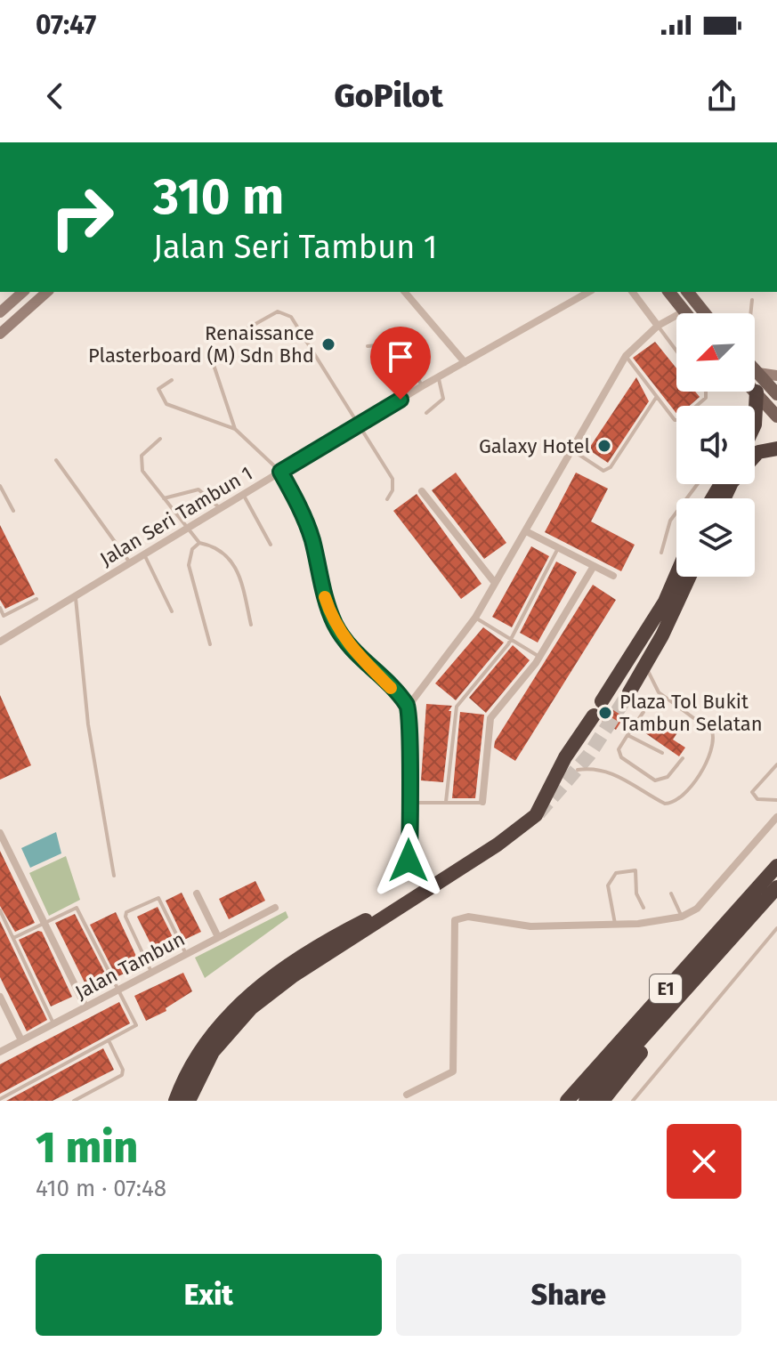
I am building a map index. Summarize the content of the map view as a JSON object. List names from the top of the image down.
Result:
{
  "streets": {
    "highway": ["E1"],
    "street": ["Jalan Seri Tambun 1", "Jalan Tambun"]
  },
  "places": ["Renaissance Plasterboard (M) Sdn Bhd", "Galaxy Hotel", "Plaza Tol Bukit Tambun Selatan"],
  "north": "bottom left",
  "page": {
    "status": "07:47",
    "header": "GoPilot",
    "turn": ["310 m", "Jalan Seri Tambun 1"],
    "heading": ["1 min", "410 m · 07:48"],
    "buttons": ["Exit", "Share"]
  }
}
